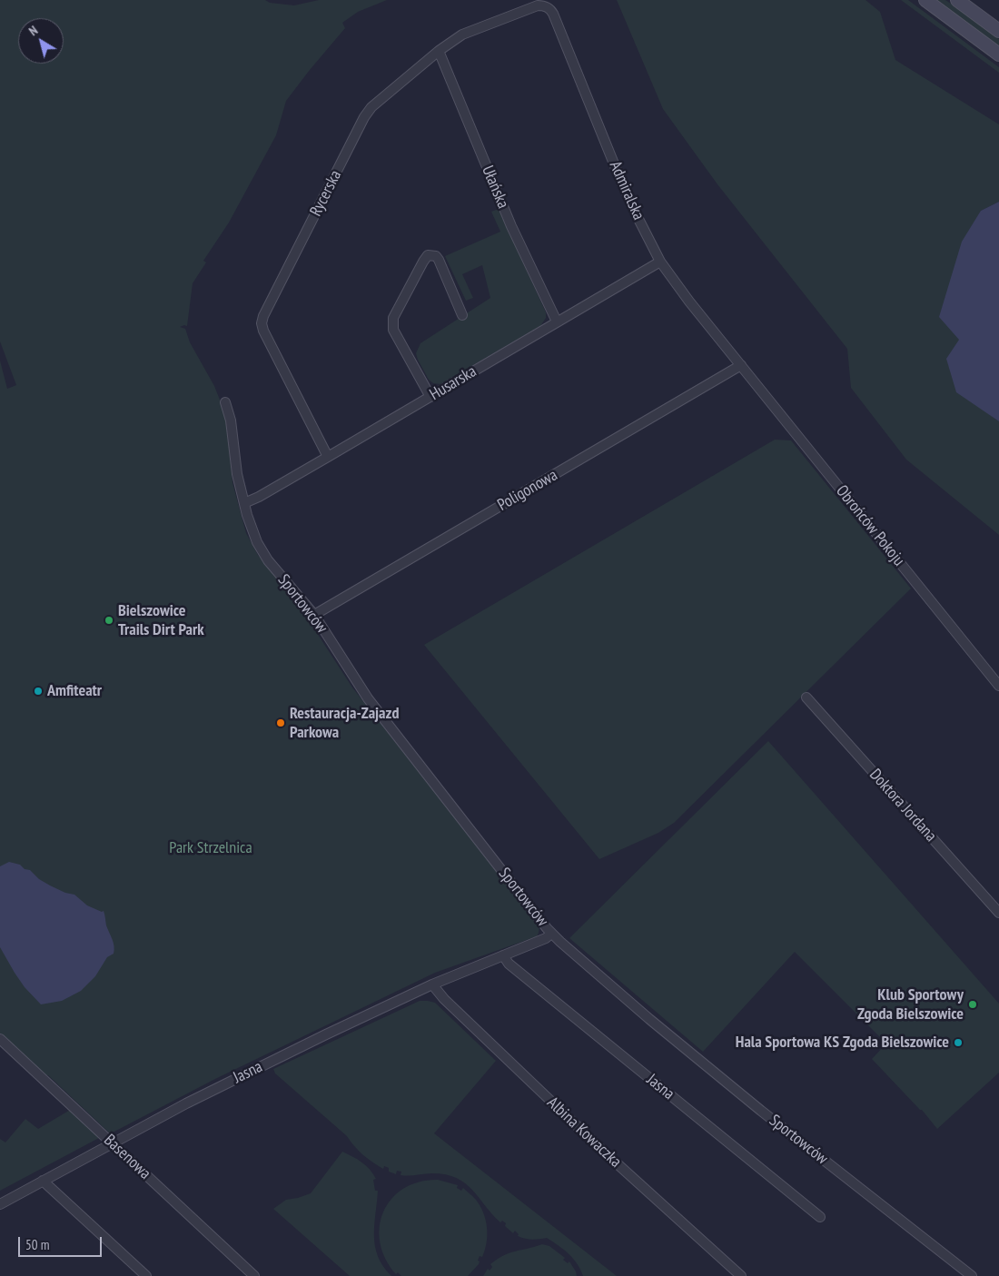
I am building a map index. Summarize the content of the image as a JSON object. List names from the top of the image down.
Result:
{
  "streets": {
    "street": [
      "Ułańska",
      "Admiralska",
      "Rycerska",
      "Husarska",
      "Poligonowa",
      "Obrońców Pokoju",
      "Sportowców",
      "Doktora Jordana",
      "Jasna",
      "Albina Kowaczka",
      "Basenowa"
    ]
  },
  "crossings": [
    ["Ułańska", "Rycerska"],
    ["Ułańska", "Husarska"],
    ["Admiralska", "Rycerska"],
    ["Admiralska", "Husarska"],
    ["Admiralska", "Poligonowa"],
    ["Admiralska", "Obrońców Pokoju"],
    ["Rycerska", "Husarska"],
    ["Husarska", "Sportowców"],
    ["Poligonowa", "Obrońców Pokoju"],
    ["Poligonowa", "Sportowców"],
    ["Sportowców", "Jasna"],
    ["Jasna", "Albina Kowaczka"],
    ["Jasna", "Basenowa"]
  ],
  "parks": ["Park Strzelnica"],
  "places": [
    "Bielszowice Trails Dirt Park",
    "Amfiteatr",
    "Restauracja-Zajazd Parkowa",
    "Klub Sportowy Zgoda Bielszowice",
    "Hala Sportowa KS Zgoda Bielszowice"
  ],
  "scale_bar": "50 m",
  "north": "top left"
}
